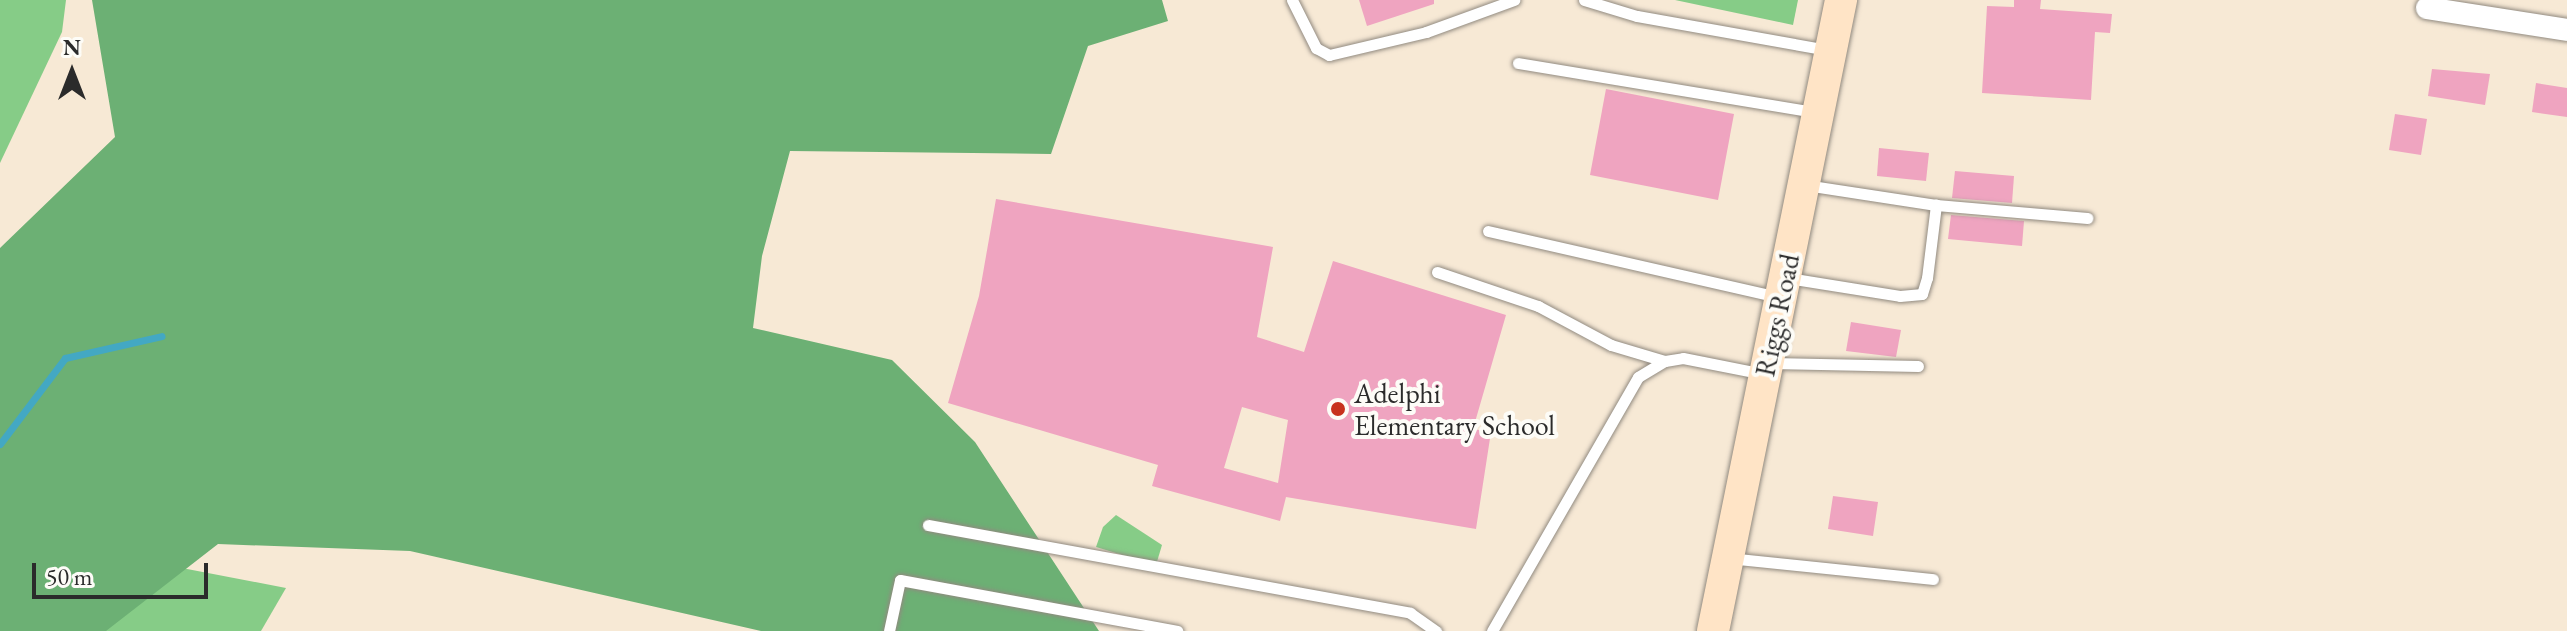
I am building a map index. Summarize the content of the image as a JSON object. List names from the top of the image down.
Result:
{
  "streets": {
    "main road": ["Riggs Road"]
  },
  "places": ["Adelphi Elementary School"],
  "scale_bar": "50 m",
  "north": "top"
}
